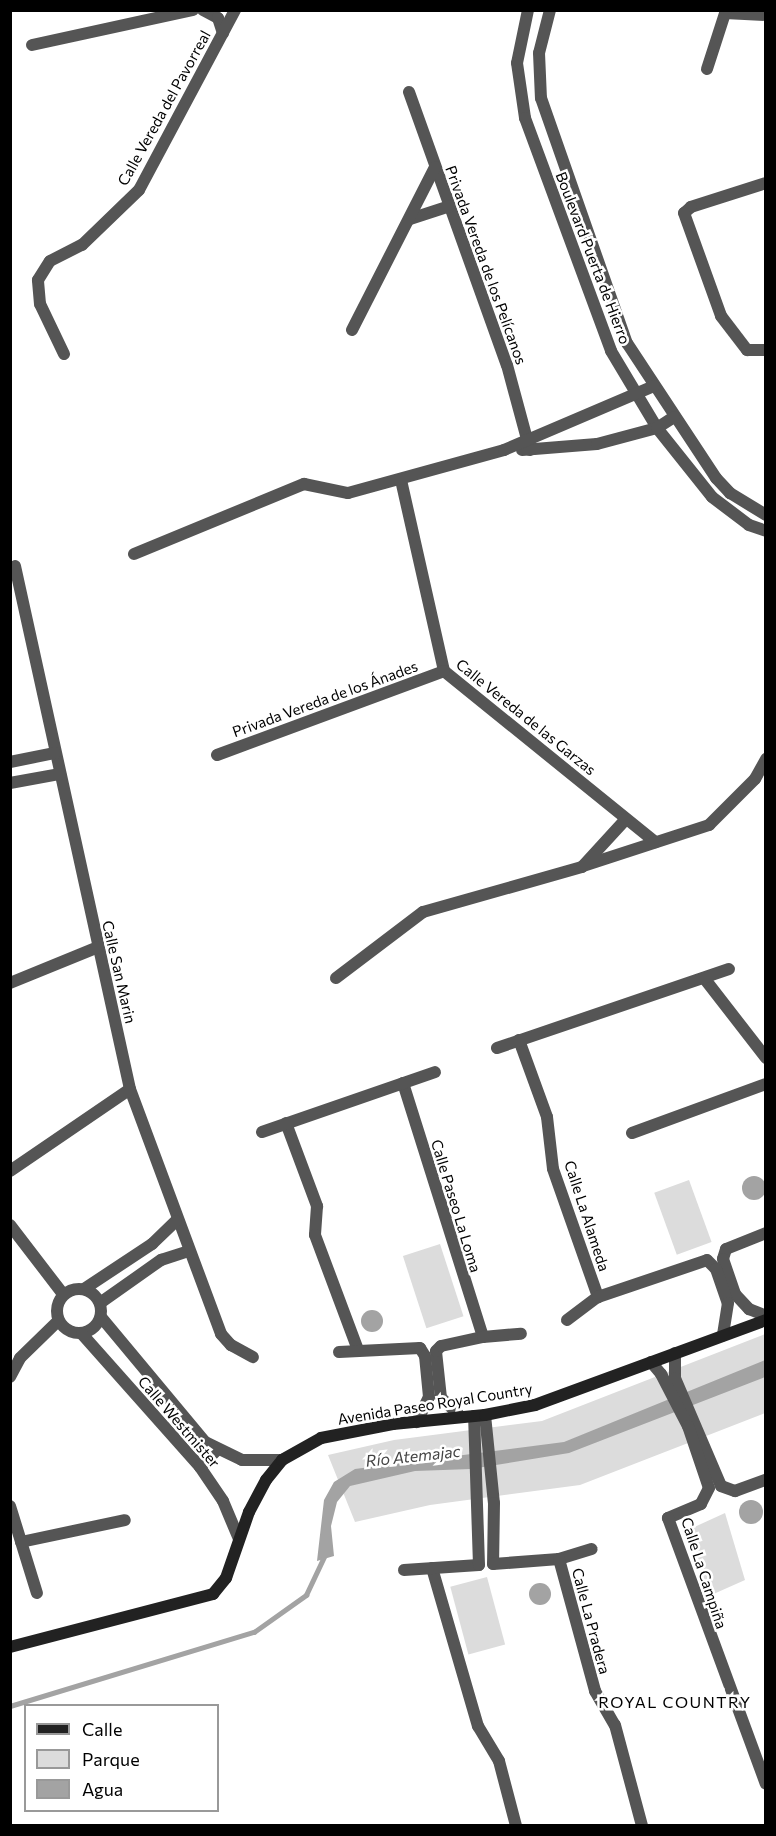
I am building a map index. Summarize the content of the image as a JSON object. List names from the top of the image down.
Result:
{
  "streets": {
    "street": [
      "Calle Vereda del Pavorreal",
      "Boulevard Puerta de Hierro",
      "Privada Vereda de los Pelícanos",
      "Privada Vereda de los Ánades",
      "Calle Vereda de las Garzas",
      "Calle San Marin",
      "Calle Paseo La Loma",
      "Calle La Alameda",
      "Avenida Paseo Royal Country",
      "Calle Westmister",
      "Calle La Campiña",
      "Calle La Pradera"
    ]
  },
  "crossings": [
    ["Privada Vereda de los Ánades", "Calle Vereda de las Garzas"],
    ["Calle La Alameda", "Avenida Paseo Royal Country"],
    ["Avenida Paseo Royal Country", "Calle Westmister"],
    ["Avenida Paseo Royal Country", "Calle La Campiña"],
    ["Avenida Paseo Royal Country", "Calle La Pradera"]
  ],
  "districts": ["ROYAL COUNTRY"],
  "water": ["Río Atemajac"],
  "legend": ["Calle", "Parque", "Agua"]
}
